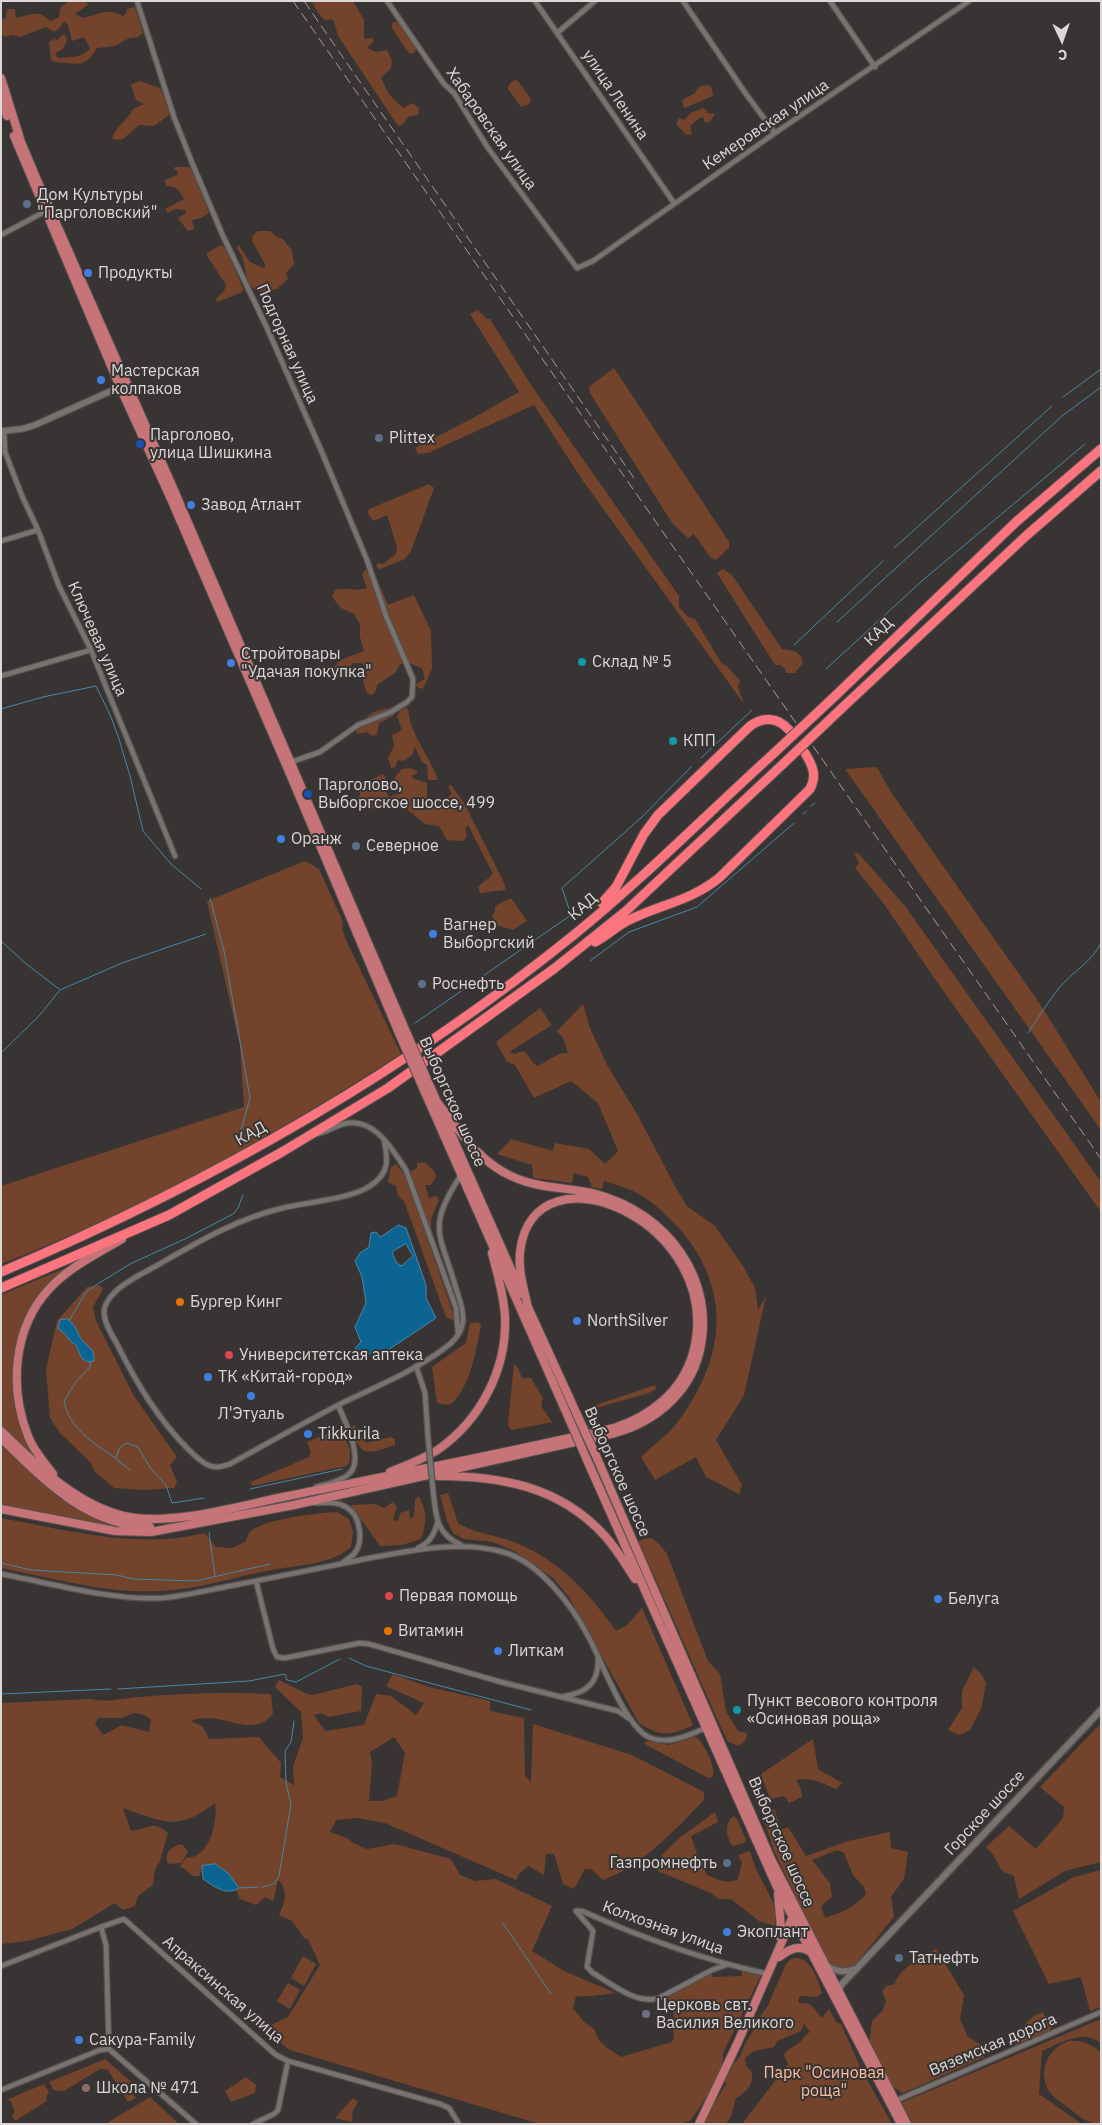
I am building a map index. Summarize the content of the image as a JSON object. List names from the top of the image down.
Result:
{
  "streets": {
    "highway": ["КАД"],
    "main road": ["Выборгское шоссе", "Горское шоссе"],
    "street": [
      "улица Ленина",
      "Кемеровская улица",
      "Хабаровская улица",
      "Подгорная улица",
      "Ключевая улица",
      "Колхозная улица",
      "Апраксинская улица",
      "Вяземская дорога"
    ]
  },
  "crossings": [
    ["улица Ленина", "Кемеровская улица"],
    ["Кемеровская улица", "Хабаровская улица"],
    ["Подгорная улица", "Выборгское шоссе"],
    ["Выборгское шоссе", "Горское шоссе"],
    ["Выборгское шоссе", "Вяземская дорога"]
  ],
  "parks": ["Парк \"Осиновая роща\""],
  "places": [
    "Дом Культуры \"Парголовский\"",
    "Продукты",
    "Мастерская колпаков",
    "Plittex",
    "Парголово, улица Шишкина",
    "Завод Атлант",
    "Склад № 5",
    "Cтройтовары \"Удачая покупка\"",
    "КПП",
    "Парголово, Выборгское шоссе, 499",
    "Оранж",
    "Северное",
    "Вагнер Выборгский",
    "Роснефть",
    "Бургер Кинг",
    "NorthSilver",
    "Университетская аптека",
    "ТК «Китай-город»",
    "Л'Этуаль",
    "Tikkurila",
    "Первая помощь",
    "Белуга",
    "Витамин",
    "Литкам",
    "Пункт весового контроля «Осиновая роща»",
    "Газпромнефть",
    "Экоплант",
    "Татнефть",
    "Церковь свт. Василия Великого",
    "Сакура-Family",
    "Школа № 471"
  ],
  "north": "bottom"
}
